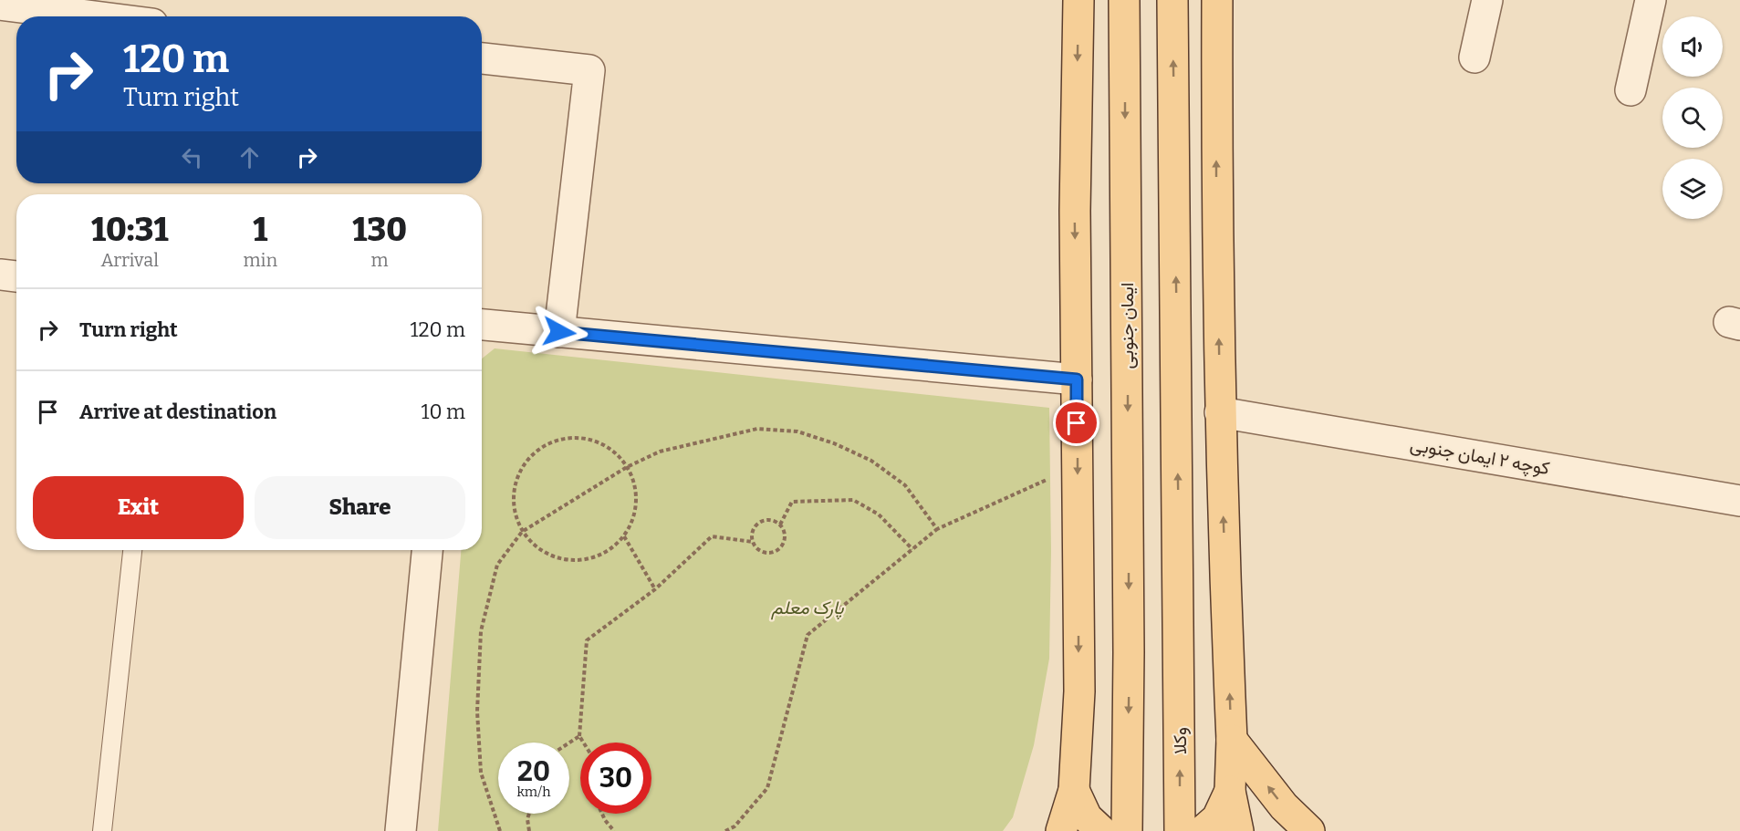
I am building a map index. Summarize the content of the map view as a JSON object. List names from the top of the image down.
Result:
{
  "streets": {
    "main road": ["ایمان جنوبی", "وکلا"],
    "street": ["کوچه ۲ ایمان جنوبی"]
  },
  "parks": ["پارک معلم"],
  "page": {
    "turn": ["120 m", "Turn right"],
    "eta": [
      "10:31",
      "Arrival",
      "1",
      "min",
      "130",
      "m"
    ],
    "list": [
      {
        "name": "Turn right",
        "value": "120 m"
      },
      {
        "name": "Arrive at destination",
        "value": "10 m"
      }
    ],
    "buttons": ["Exit", "Share"],
    "speed": "20 km/h",
    "limit": "30"
  }
}
